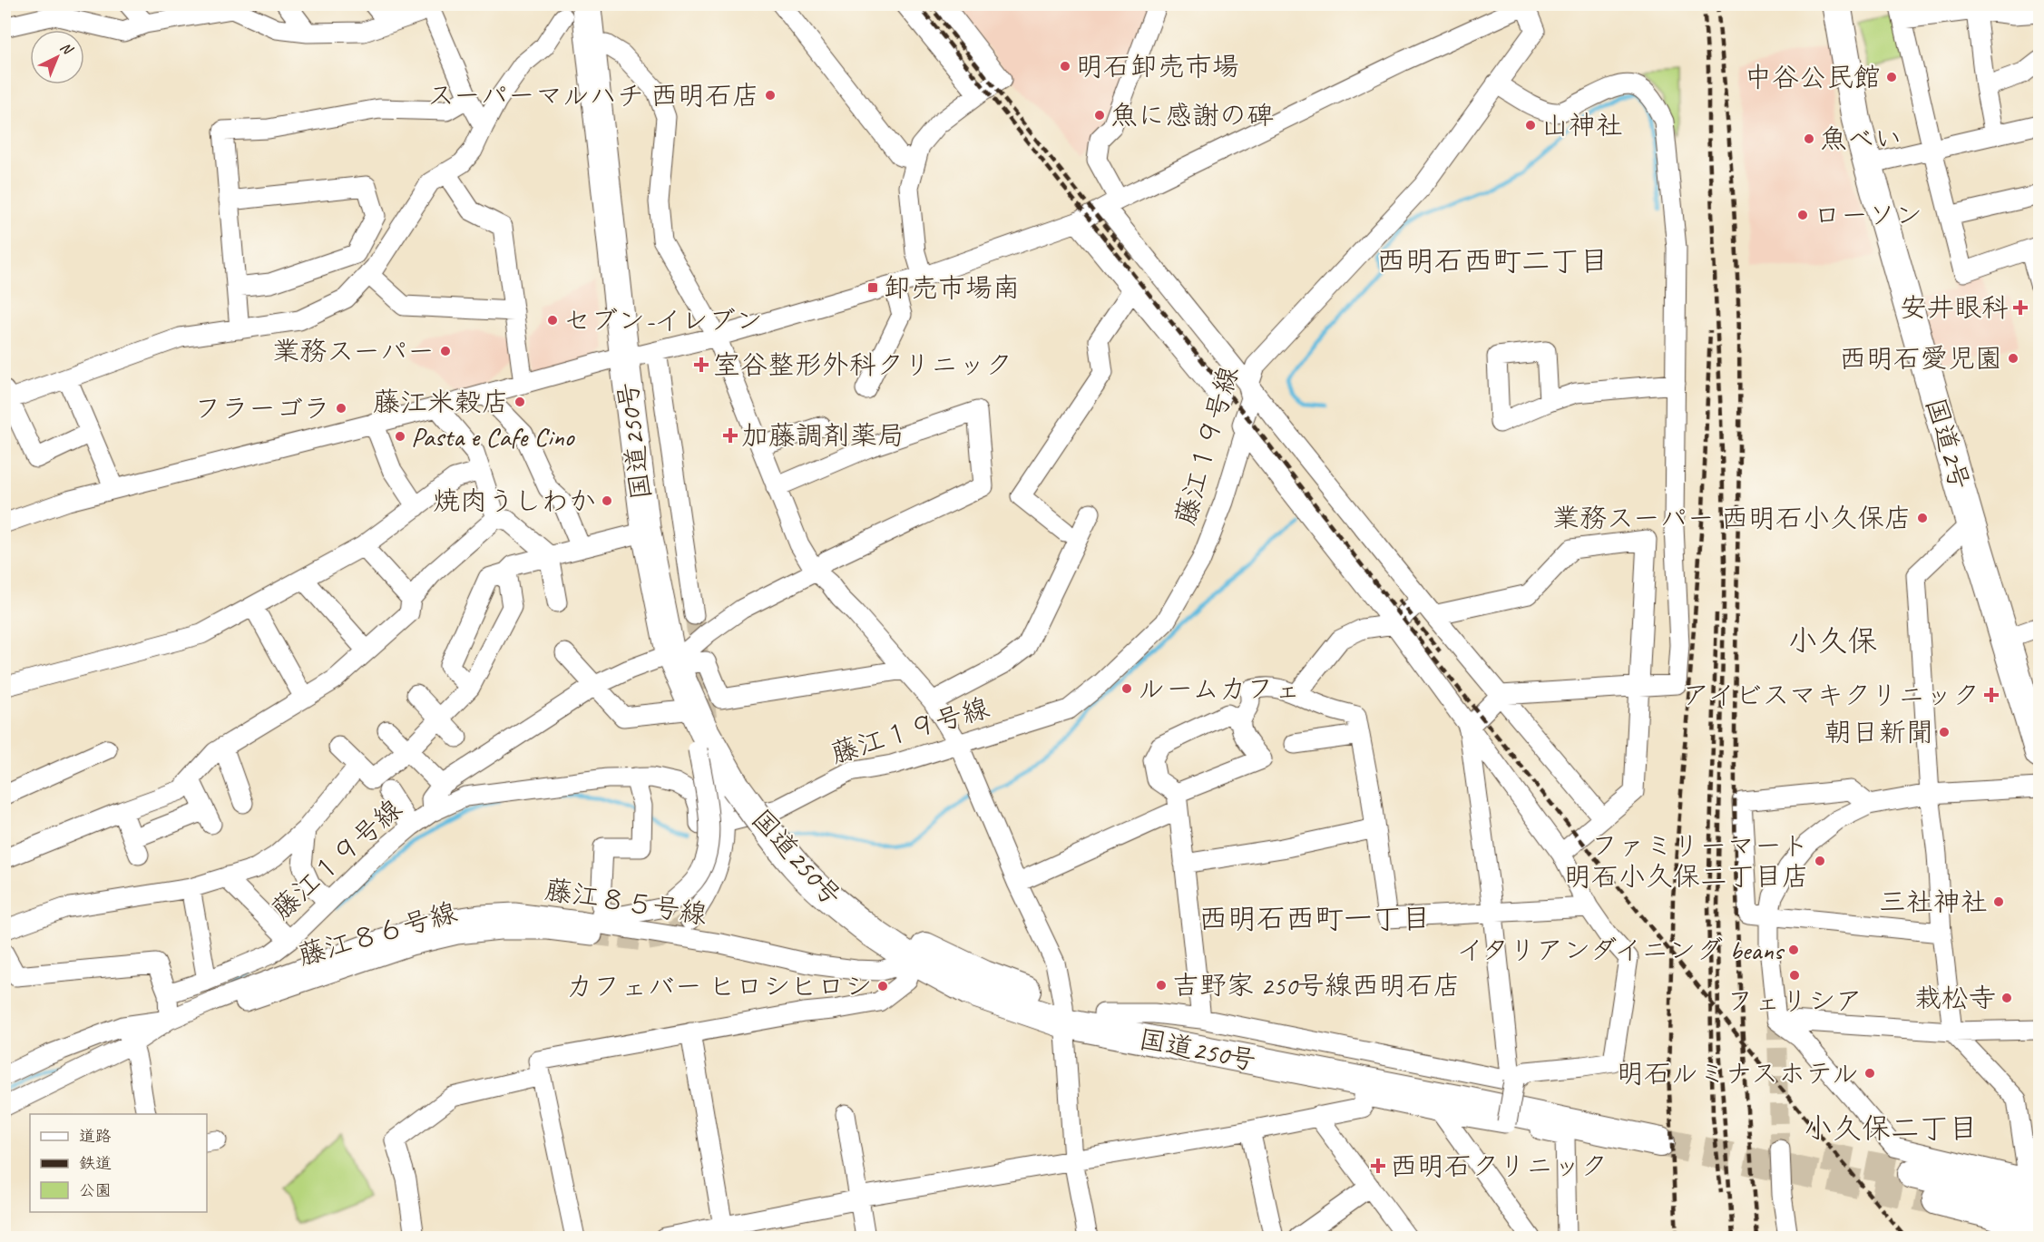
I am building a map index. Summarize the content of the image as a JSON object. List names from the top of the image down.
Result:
{
  "streets": {
    "highway": ["国道250号", "国道2号"],
    "street": ["藤江１９号線", "藤江８５号線", "藤江８６号線"]
  },
  "crossings": [
    ["国道250号", "藤江８５号線"],
    ["藤江８５号線", "藤江８６号線"]
  ],
  "districts": [
    "西明石西町二丁目",
    "小久保",
    "西明石西町一丁目",
    "小久保二丁目"
  ],
  "places": {
    "other": [
      "明石卸売市場",
      "中谷公民館",
      "スーパーマルハチ 西明石店",
      "魚に感謝の碑",
      "山神社",
      "魚べい",
      "ローソン",
      "セブン-イレブン",
      "業務スーパー",
      "西明石愛児園",
      "藤江米穀店",
      "フラーゴラ",
      "Pasta e Cafe Cino",
      "焼肉うしわか",
      "業務スーパー 西明石小久保店",
      "ルームカフェ",
      "朝日新聞",
      "ファミリーマート 明石小久保二丁目店",
      "三社神社",
      "イタリアンダイニング beans",
      "フェリシア",
      "吉野家 250号線西明石店",
      "カフェバー ヒロシヒロシ",
      "栽松寺",
      "明石ルミナスホテル"
    ],
    "transit": ["卸売市場南"],
    "health": [
      "安井眼科",
      "室谷整形外科クリニック",
      "加藤調剤薬局",
      "アイビスマキクリニック",
      "西明石クリニック"
    ]
  },
  "legend": ["道路", "鉄道", "公園"],
  "north": "top right"
}
